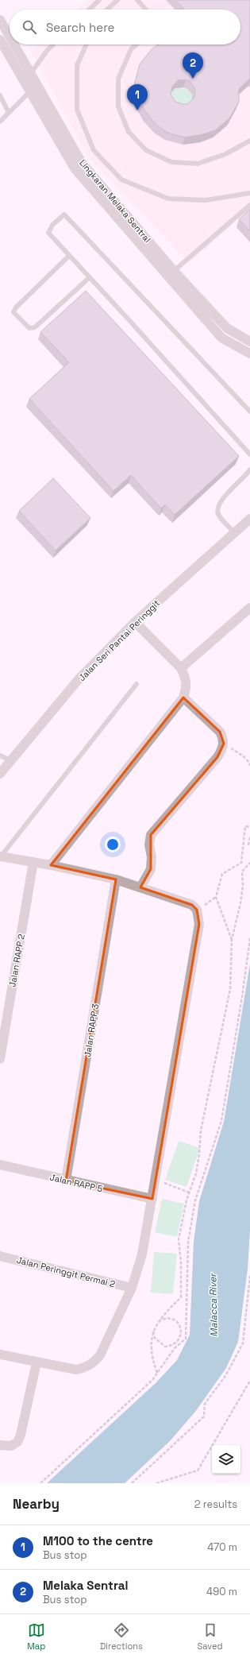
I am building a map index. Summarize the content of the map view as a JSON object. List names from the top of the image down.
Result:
{
  "streets": {
    "street": [
      "Lingkaran Melaka Sentral",
      "Jalan Seri Pantai Peringgit",
      "Jalan RAPP 2",
      "Jalan RAPP 3",
      "Jalan RAPP 5",
      "Jalan Peringgit Permai 2"
    ]
  },
  "crossings": [
    ["Jalan RAPP 3", "Jalan RAPP 5"]
  ],
  "water": ["Malacca River"],
  "page": {
    "search": "Search here",
    "pins": ["2", "1"],
    "heading": ["Nearby", "2 results"],
    "list": [
      {
        "mark": "1",
        "name": "M100 to the centre",
        "note": "Bus stop",
        "value": "470 m"
      },
      {
        "mark": "2",
        "name": "Melaka Sentral",
        "note": "Bus stop",
        "value": "490 m"
      }
    ],
    "nav": ["Map", "Directions", "Saved"]
  }
}
